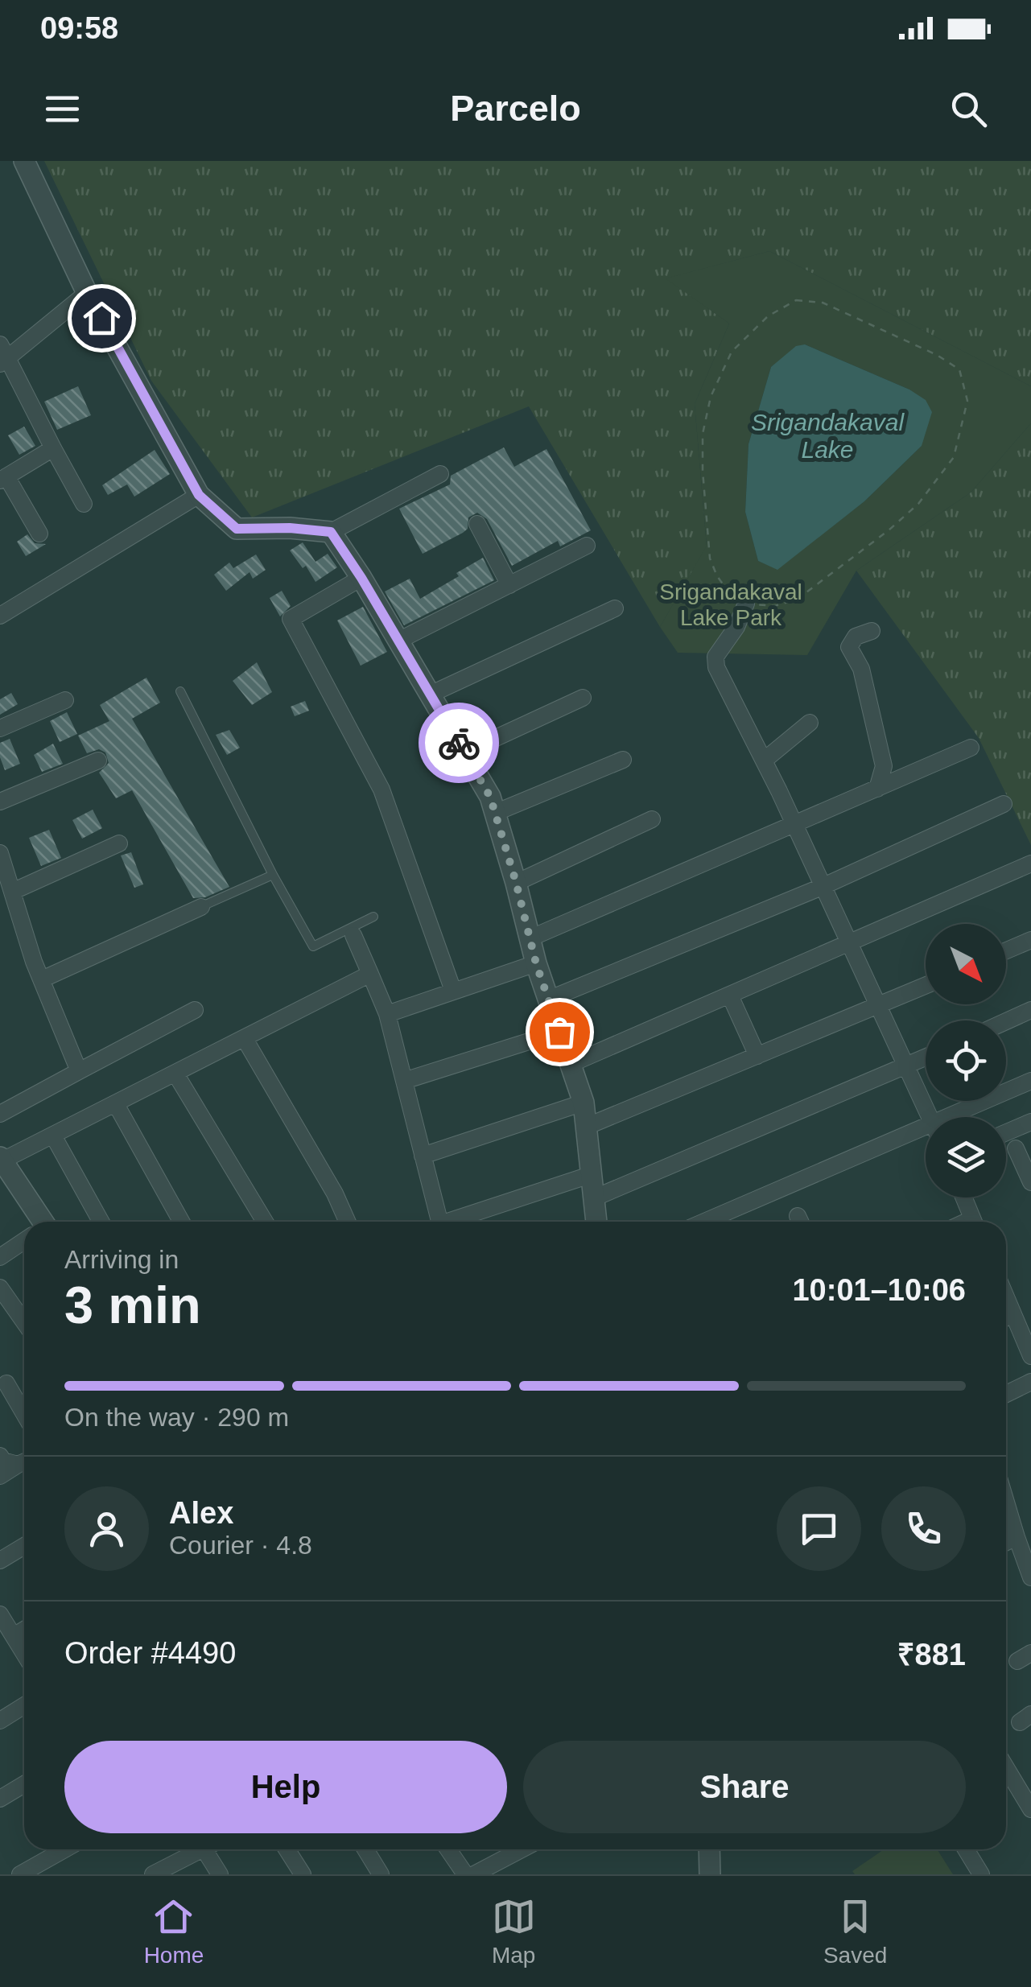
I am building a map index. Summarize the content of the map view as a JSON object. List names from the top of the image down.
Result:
{
  "water": ["Srigandakaval Lake"],
  "parks": ["Srigandakaval Lake Park"],
  "north": "bottom right",
  "page": {
    "status": "09:58",
    "header": "Parcelo",
    "heading": ["3 min", "Arriving in", "10:01–10:06"],
    "panel": [
      "Alex",
      "Courier · 4.8",
      "Order #4490",
      "₹881"
    ],
    "bar": "On the way · 290 m",
    "buttons": ["Help", "Share"],
    "tabs": ["Home", "Map", "Saved"]
  }
}
